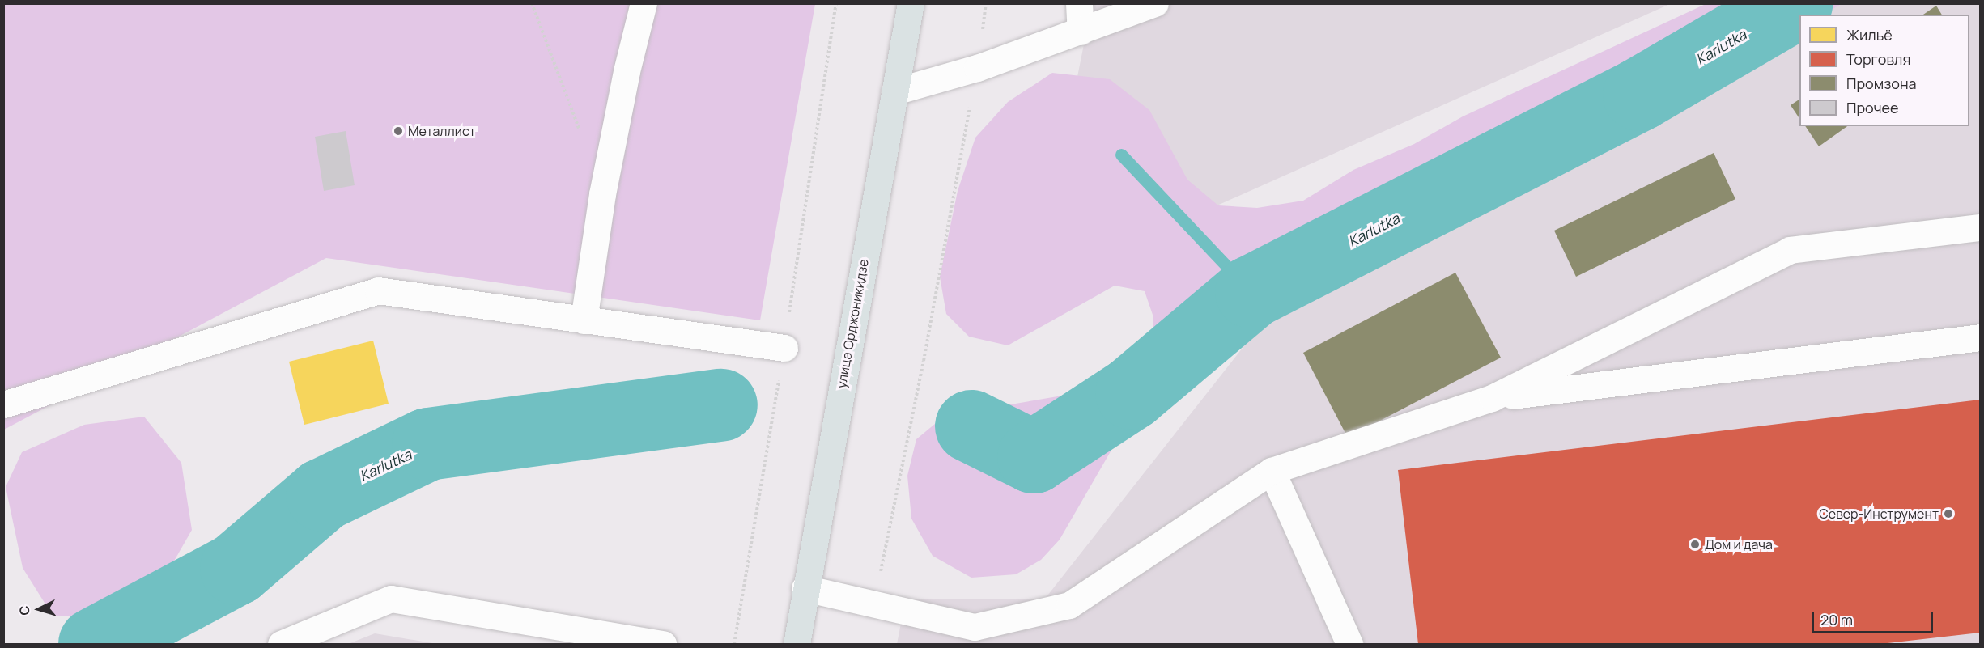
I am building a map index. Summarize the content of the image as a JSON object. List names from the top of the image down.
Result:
{
  "streets": {
    "main road": ["улица Орджоникидзе"]
  },
  "water": ["Karlutka"],
  "places": ["Металлист", "Север-Инструмент", "Дом и дача"],
  "legend": [
    "Жильё",
    "Торговля",
    "Промзона",
    "Прочее"
  ],
  "scale_bar": "20 m",
  "north": "left"
}
